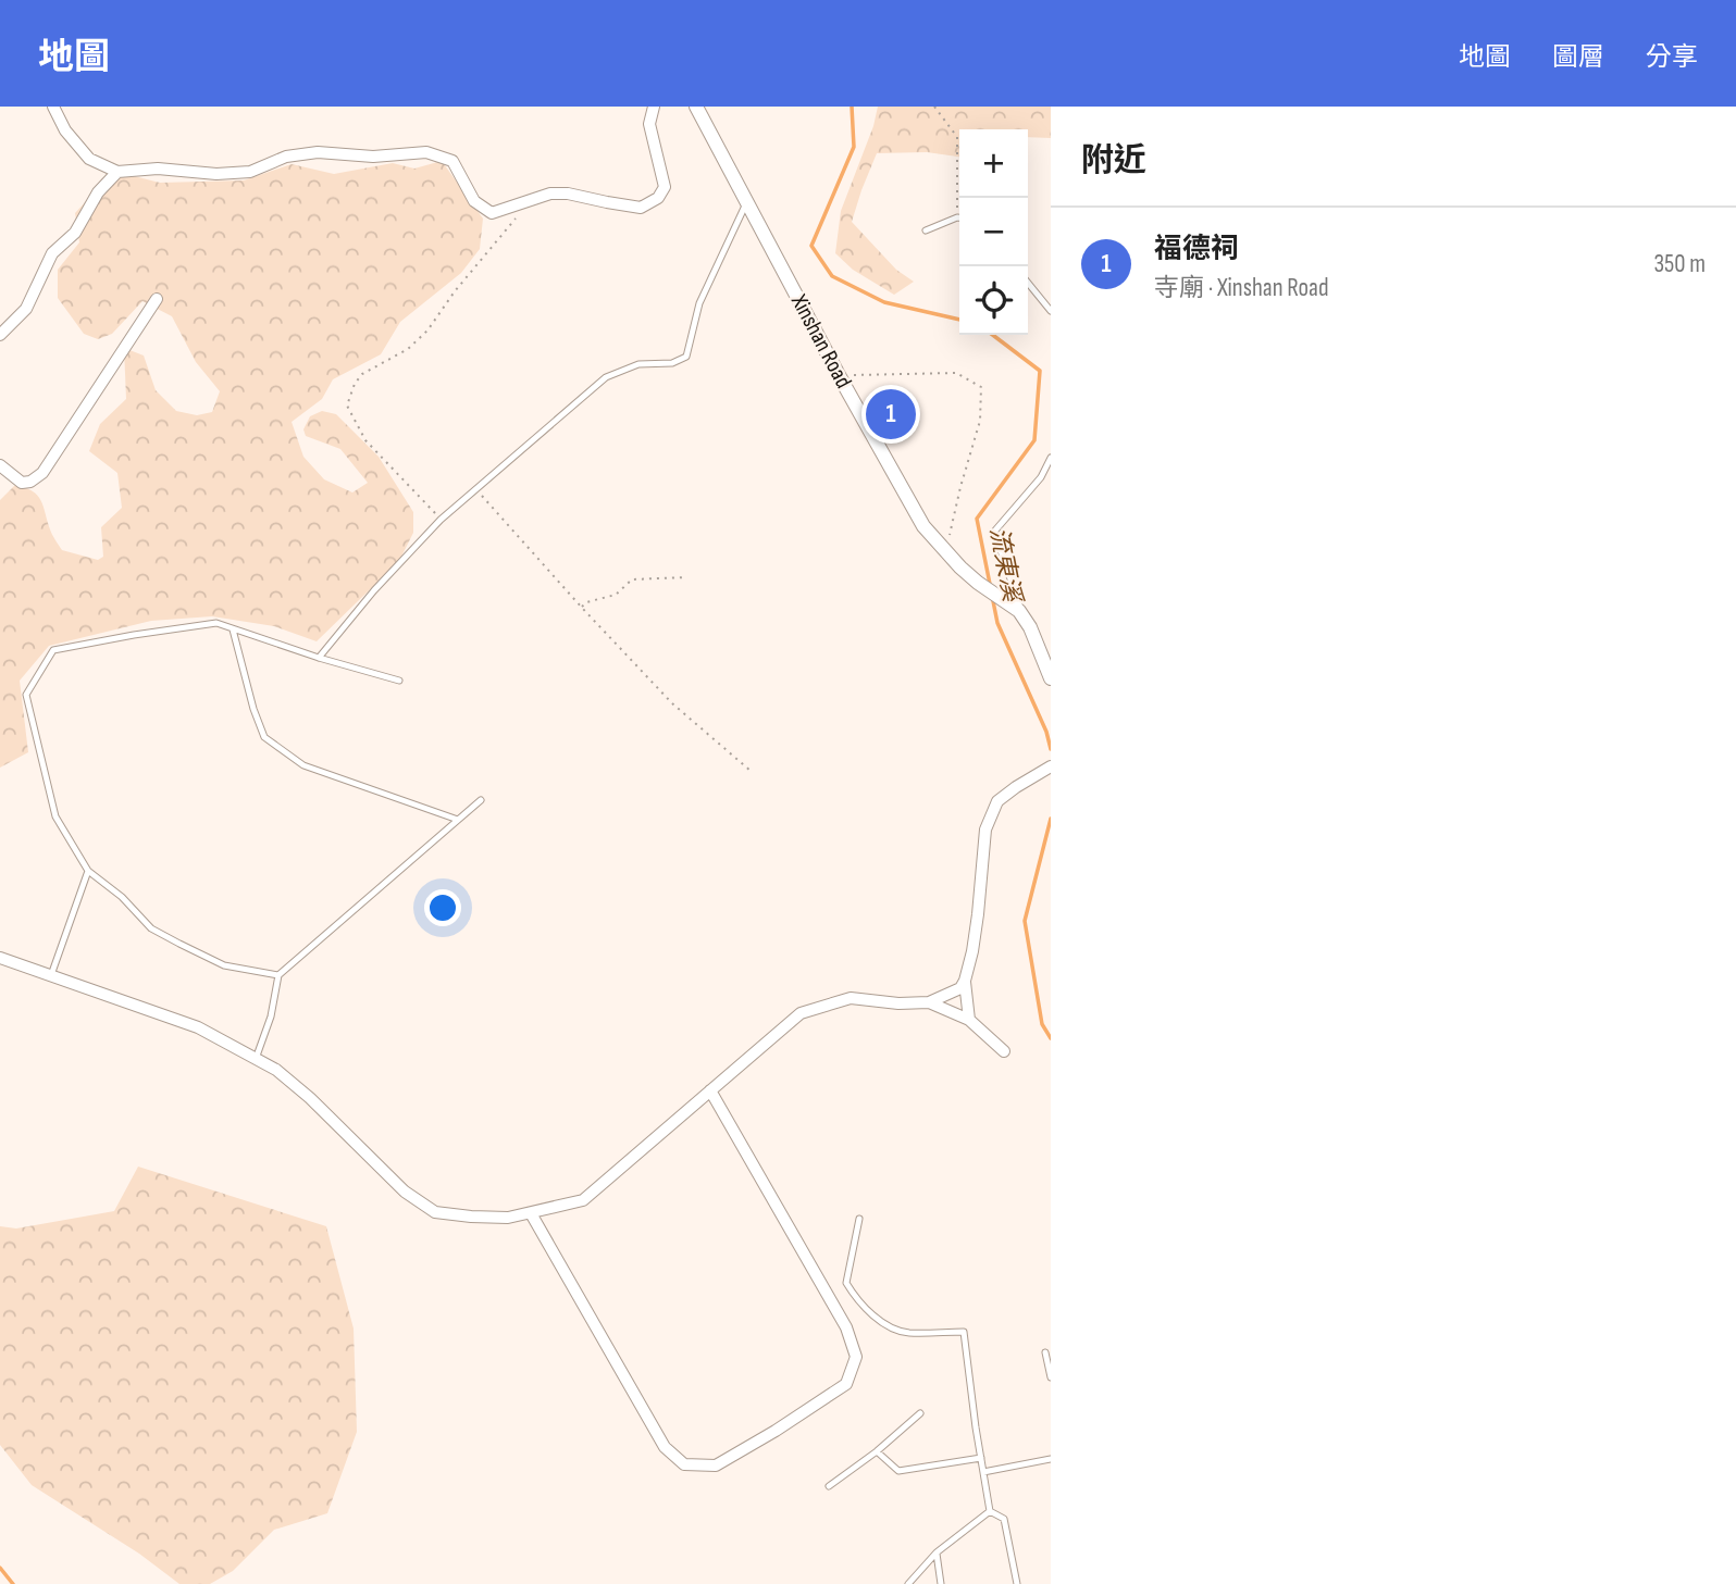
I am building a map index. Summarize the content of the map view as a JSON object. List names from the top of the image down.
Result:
{
  "streets": {
    "street": ["Xinshan Road"]
  },
  "water": ["流東溪"],
  "page": {
    "header": "地圖",
    "nav": ["地圖", "圖層", "分享"],
    "heading": "附近",
    "map_buttons": ["+", "−"],
    "list": [
      {
        "mark": "1",
        "name": "福德祠",
        "note": "寺廟 · Xinshan Road",
        "value": "350 m"
      }
    ],
    "pins": "1"
  }
}
